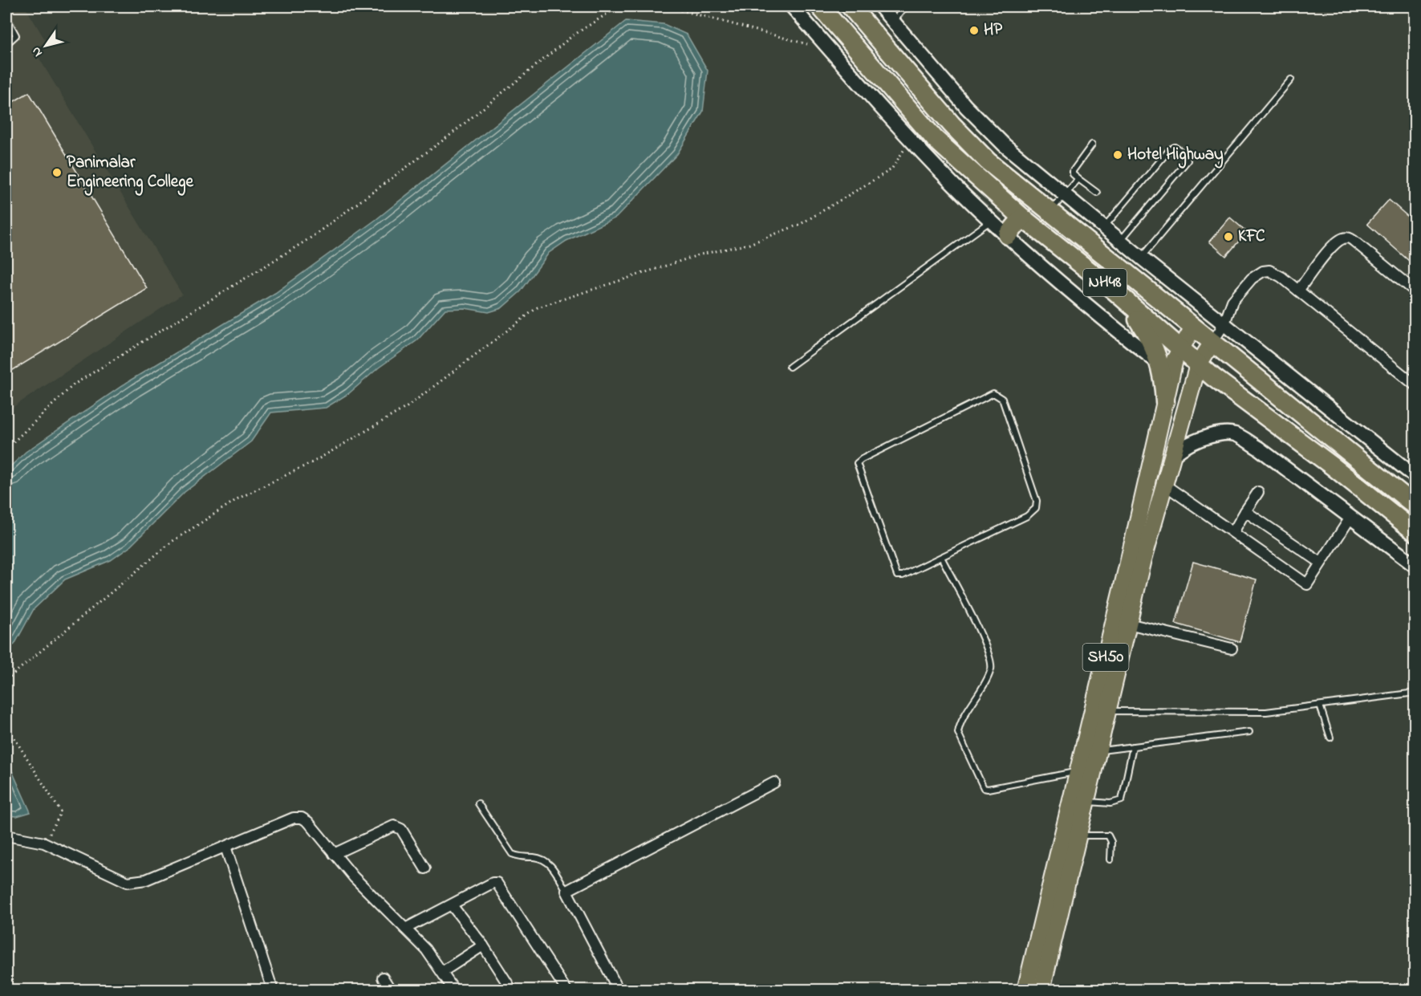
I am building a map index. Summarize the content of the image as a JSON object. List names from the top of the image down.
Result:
{
  "streets": {
    "highway": ["NH48"],
    "main road": ["SH50"]
  },
  "crossings": [
    ["NH48", "SH50"]
  ],
  "places": [
    "HP",
    "Hotel Highway",
    "Panimalar Engineering College",
    "KFC"
  ],
  "north": "bottom left"
}
